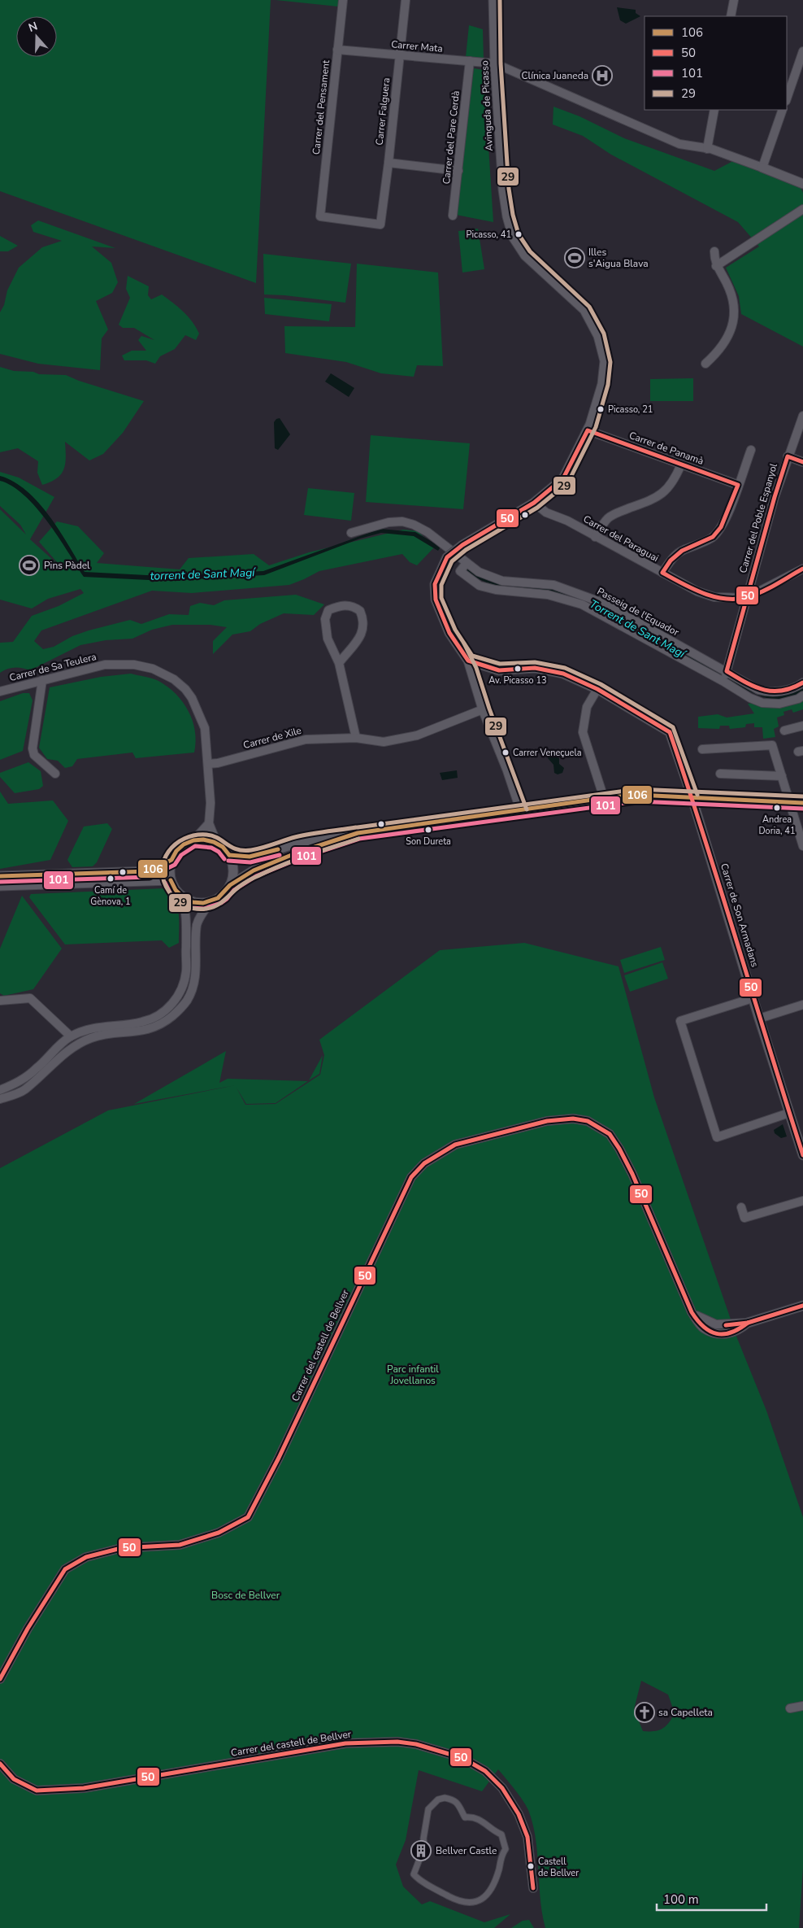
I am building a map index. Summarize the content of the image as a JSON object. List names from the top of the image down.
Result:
{
  "streets": {
    "street": [
      "Carrer Mata",
      "Avinguda de Picasso",
      "Carrer del Pensament",
      "Carrer Falguera",
      "Carrer del Pare Cerdà",
      "Carrer de Panamà",
      "Carrer del Poble Espanyol",
      "Carrer del Paraguai",
      "Passeig de l'Equador",
      "Carrer de Sa Teulera",
      "Carrer de Xile",
      "Carrer de Son Armadans",
      "Carrer del castell de Bellver"
    ]
  },
  "crossings": [
    ["Carrer Mata", "Avinguda de Picasso"],
    ["Carrer Mata", "Carrer del Pensament"],
    ["Carrer Mata", "Carrer Falguera"],
    ["Carrer Mata", "Carrer del Pare Cerdà"],
    ["Avinguda de Picasso", "Carrer de Panamà"],
    ["Avinguda de Picasso", "Carrer del Paraguai"],
    ["Avinguda de Picasso", "Carrer de Xile"],
    ["Carrer del Pensament", "Carrer Falguera"],
    ["Carrer del Poble Espanyol", "Carrer del Paraguai"],
    ["Carrer del Poble Espanyol", "Passeig de l'Equador"],
    ["Carrer de Sa Teulera", "Carrer de Xile"]
  ],
  "water": ["torrent de Sant Magí", "Torrent de Sant Magí"],
  "parks": ["Parc infantil Jovellanos", "Bosc de Bellver"],
  "places": {
    "hospital": ["Clínica Juaneda"],
    "other": [
      "Picasso, 41",
      "Picasso, 21",
      "Av. Picasso 13",
      "Carrer Veneçuela",
      "Andrea Doria, 41",
      "Son Dureta",
      "Camí de Gènova, 1",
      "Castell de Bellver"
    ],
    "sports": ["Illes s'Aigua Blava", "Pins Pàdel"],
    "church": ["sa Capelleta"],
    "building": ["Bellver Castle"]
  },
  "lines": [
    "transit line 29",
    "transit line 50",
    "transit line 106",
    "transit line 101"
  ],
  "legend": [
    "106",
    "50",
    "101",
    "29"
  ],
  "scale_bar": "100 m",
  "north": "top"
}
